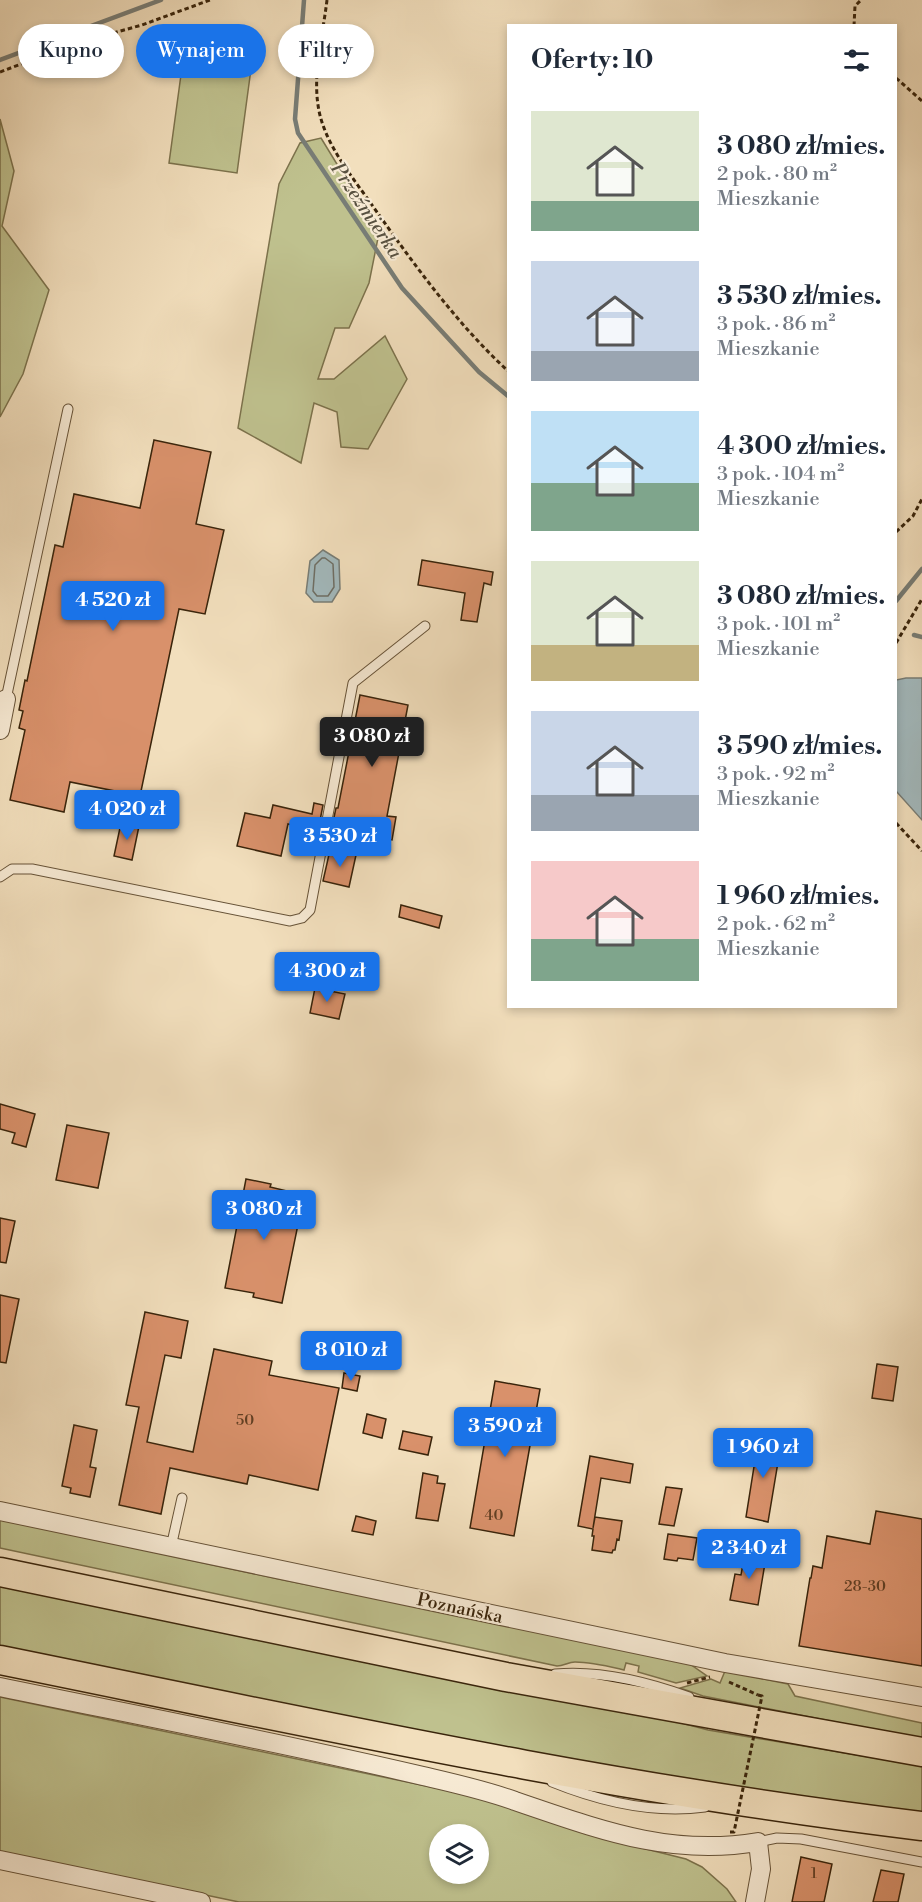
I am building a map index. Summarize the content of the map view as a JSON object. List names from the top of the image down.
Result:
{
  "streets": {
    "street": ["Poznańska"]
  },
  "water": ["Przeźmierka"],
  "house_numbers": [
    "50",
    "40",
    "28-30",
    "1"
  ],
  "page": {
    "chip": ["Kupno", "Wynajem", "Filtry"],
    "heading": "Oferty: 10",
    "list": [
      {
        "name": "3 080 zł/mies.",
        "note": "2 pok. · 80 m² · Mieszkanie"
      },
      {
        "name": "3 530 zł/mies.",
        "note": "3 pok. · 86 m² · Mieszkanie"
      },
      {
        "name": "4 300 zł/mies.",
        "note": "3 pok. · 104 m² · Mieszkanie"
      },
      {
        "name": "3 080 zł/mies.",
        "note": "3 pok. · 101 m² · Mieszkanie"
      },
      {
        "name": "3 590 zł/mies.",
        "note": "3 pok. · 92 m² · Mieszkanie"
      },
      {
        "name": "1 960 zł/mies.",
        "note": "2 pok. · 62 m² · Mieszkanie"
      }
    ],
    "price": [
      "4 520 zł",
      "3 080 zł",
      "4 020 zł",
      "3 530 zł",
      "4 300 zł",
      "3 080 zł",
      "8 010 zł",
      "3 590 zł",
      "1 960 zł",
      "2 340 zł"
    ]
  }
}
